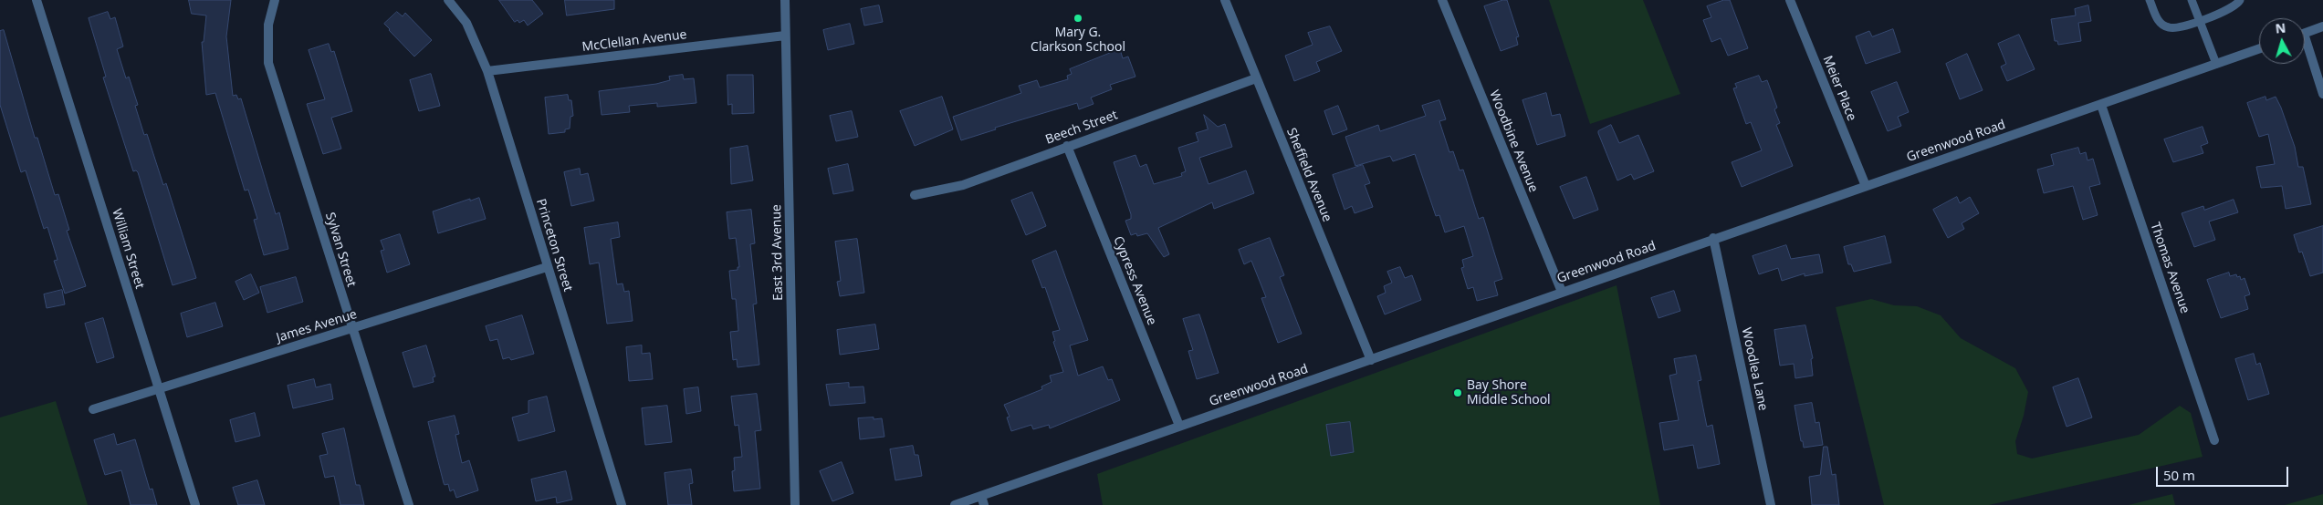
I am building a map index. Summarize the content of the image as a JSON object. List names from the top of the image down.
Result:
{
  "streets": {
    "street": [
      "McClellan Avenue",
      "Meier Place",
      "Beech Street",
      "Woodbine Avenue",
      "Greenwood Road",
      "Sheffield Avenue",
      "Princeton Street",
      "William Street",
      "Sylvan Street",
      "East 3rd Avenue",
      "Thomas Avenue",
      "Cypress Avenue",
      "James Avenue",
      "Woodlea Lane"
    ]
  },
  "crossings": [
    ["McClellan Avenue", "Princeton Street"],
    ["McClellan Avenue", "East 3rd Avenue"],
    ["Meier Place", "Greenwood Road"],
    ["Beech Street", "Sheffield Avenue"],
    ["Beech Street", "Cypress Avenue"],
    ["Woodbine Avenue", "Greenwood Road"],
    ["Greenwood Road", "Sheffield Avenue"],
    ["Greenwood Road", "Thomas Avenue"],
    ["Greenwood Road", "Cypress Avenue"],
    ["Greenwood Road", "Woodlea Lane"],
    ["Princeton Street", "James Avenue"],
    ["William Street", "James Avenue"],
    ["Sylvan Street", "James Avenue"]
  ],
  "places": ["Mary G. Clarkson School", "Bay Shore Middle School"],
  "scale_bar": "50 m",
  "north": "top"
}
